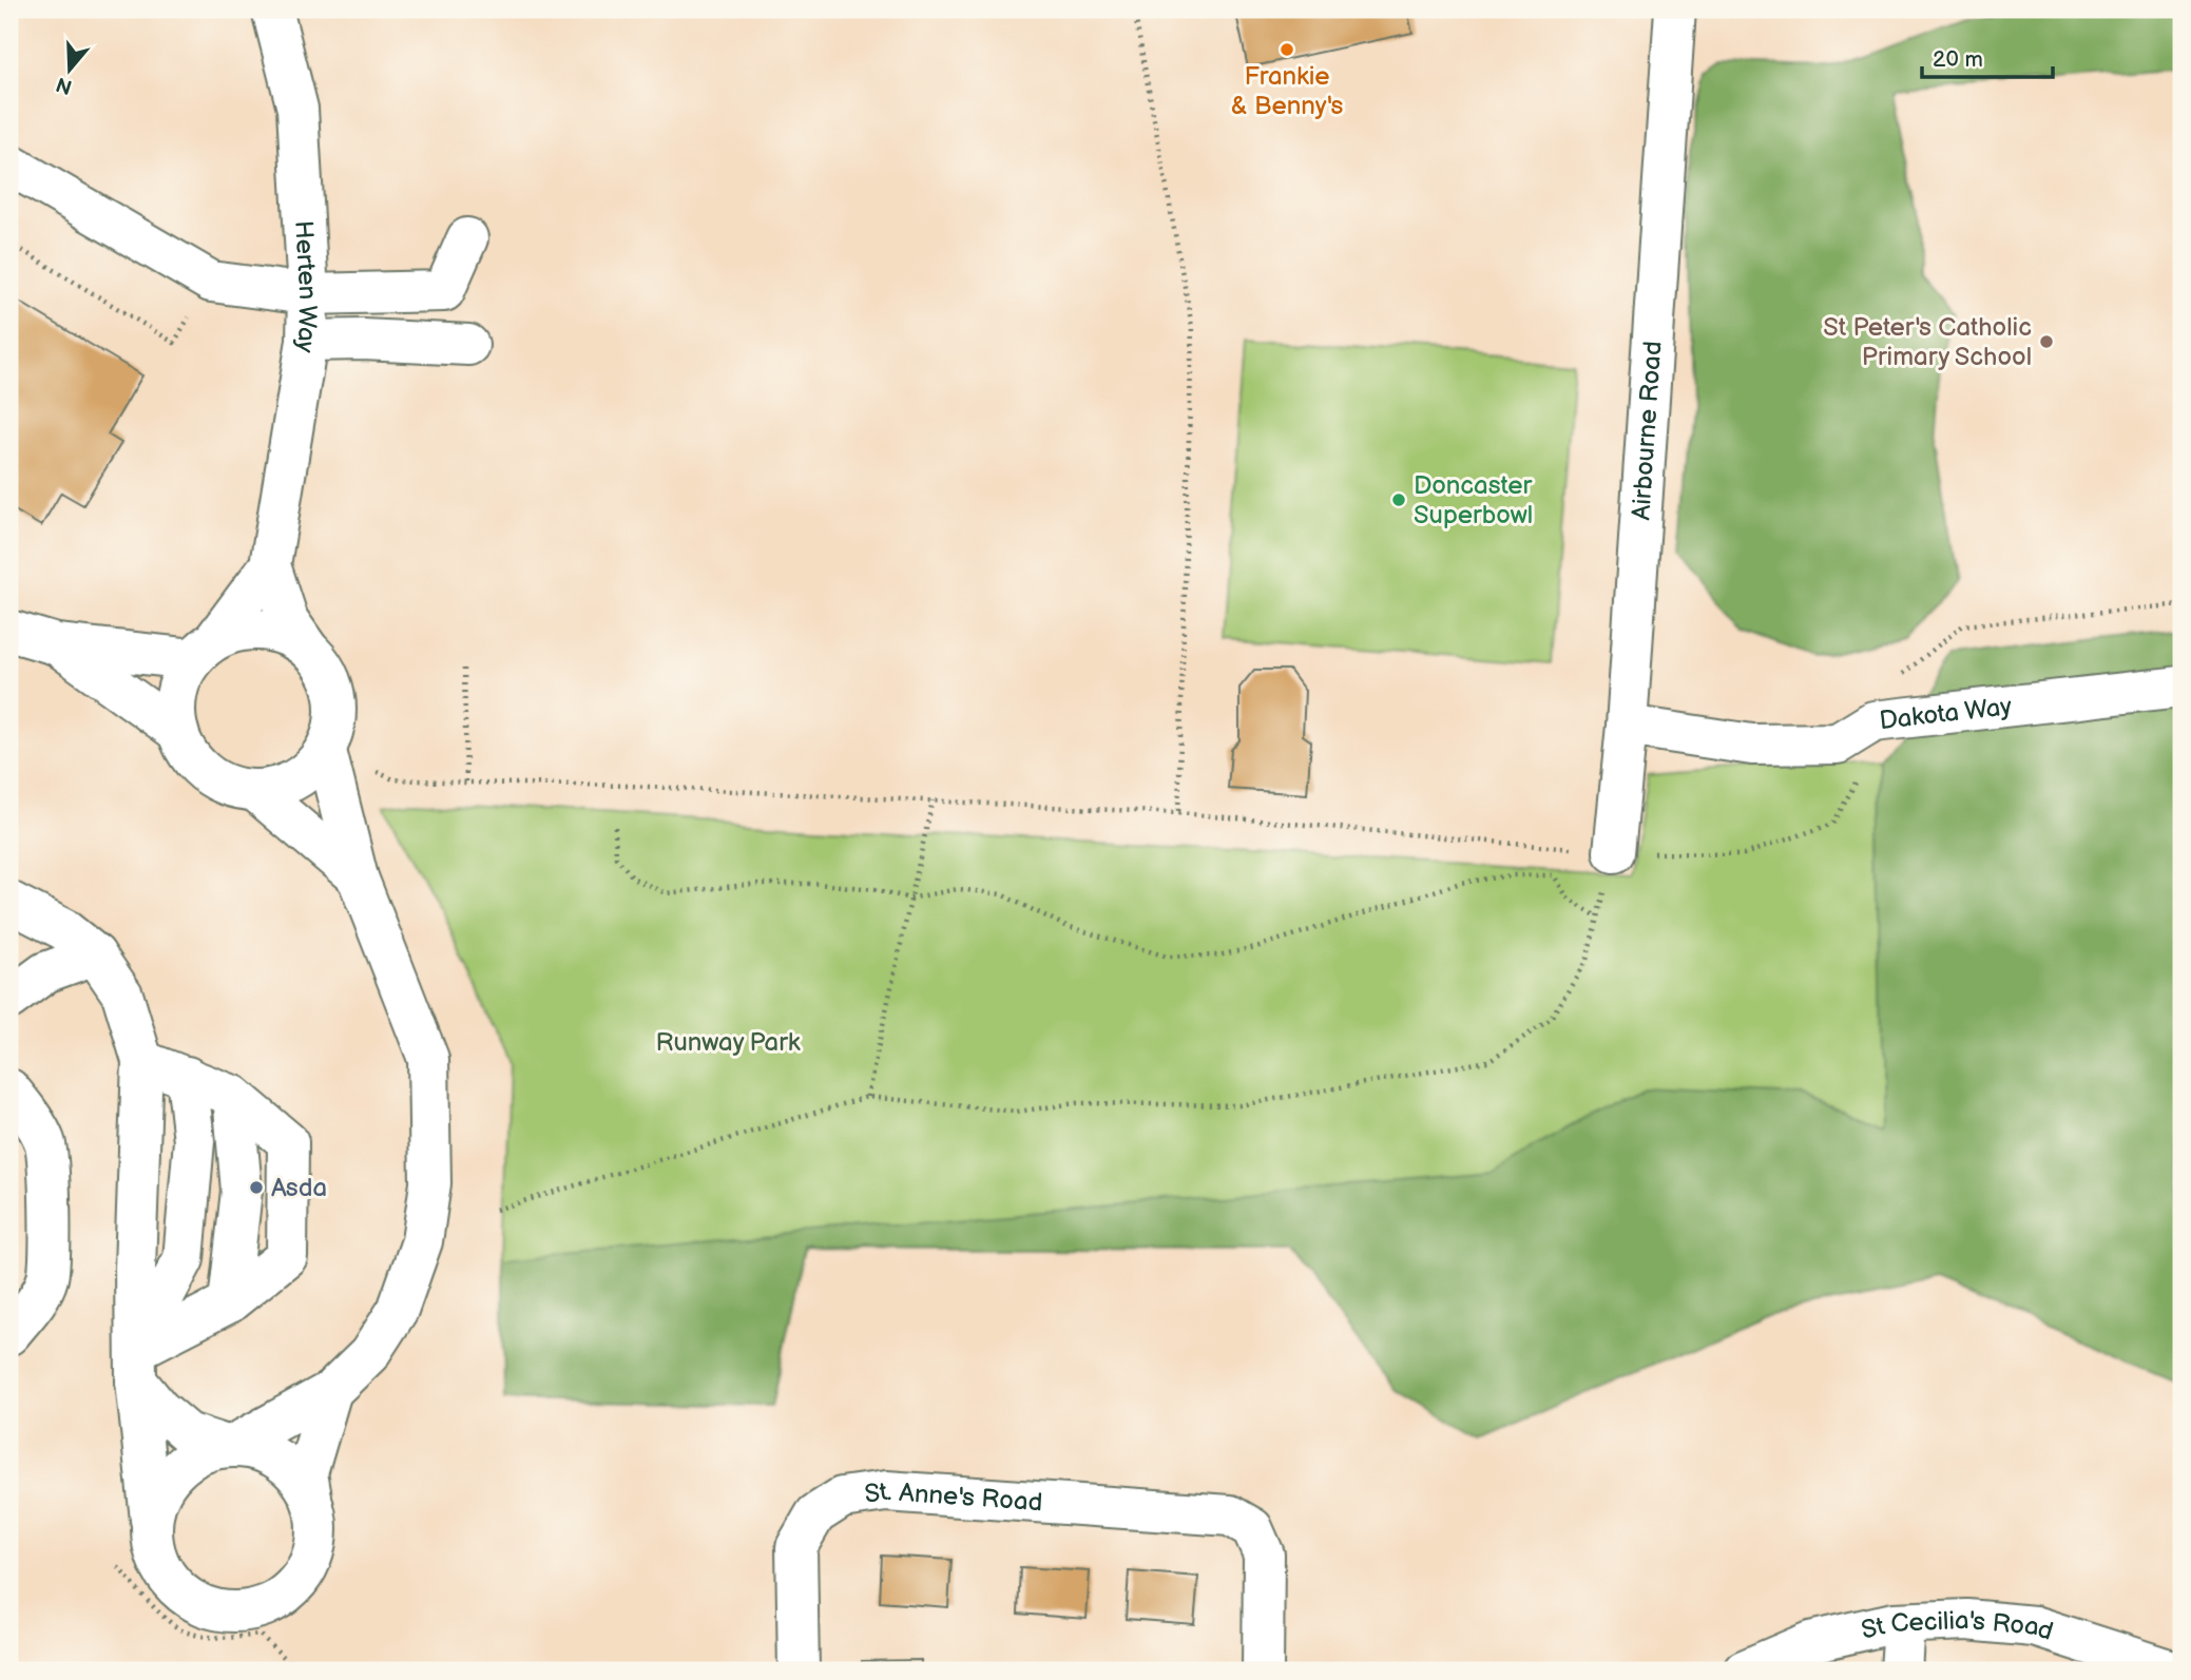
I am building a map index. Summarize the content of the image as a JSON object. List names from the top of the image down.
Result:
{
  "streets": {
    "street": [
      "Herten Way",
      "Airbourne Road",
      "Dakota Way",
      "St. Anne's Road",
      "St Cecilia's Road"
    ]
  },
  "parks": ["Runway Park"],
  "places": [
    "Frankie & Benny's",
    "St Peter's Catholic Primary School",
    "Doncaster Superbowl",
    "Asda"
  ],
  "scale_bar": "20 m",
  "north": "bottom"
}
